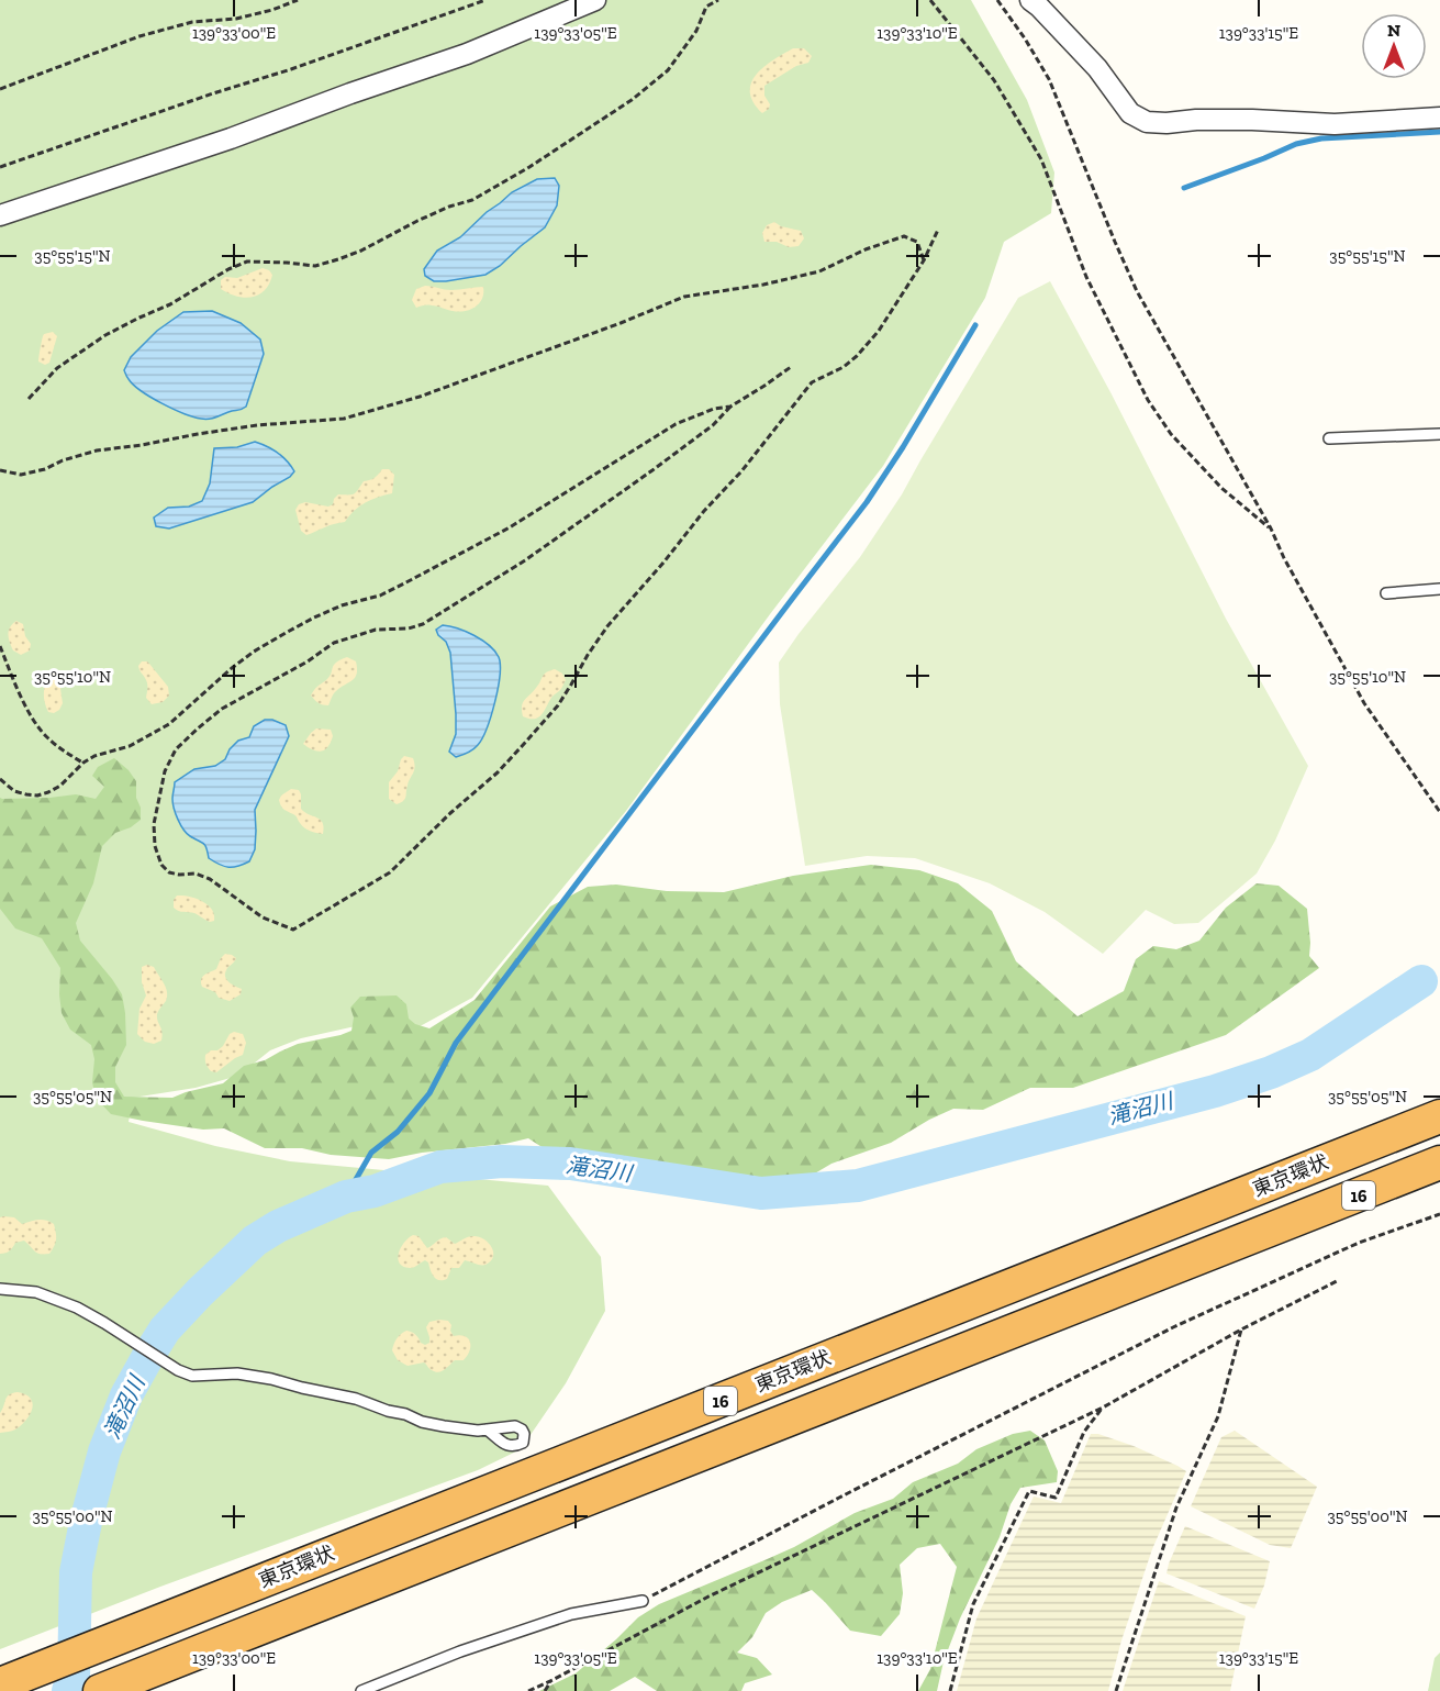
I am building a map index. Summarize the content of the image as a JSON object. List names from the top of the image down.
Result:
{
  "streets": {
    "highway": ["東京環状", "16"]
  },
  "water": ["滝沼川"],
  "north": "top",
  "coordinates": [
    "139°33'00\"E",
    "139°33'05\"E",
    "139°33'10\"E",
    "139°33'15\"E",
    "35°55'15\"N",
    "35°55'10\"N",
    "35°55'05\"N",
    "35°55'00\"N"
  ]
}
